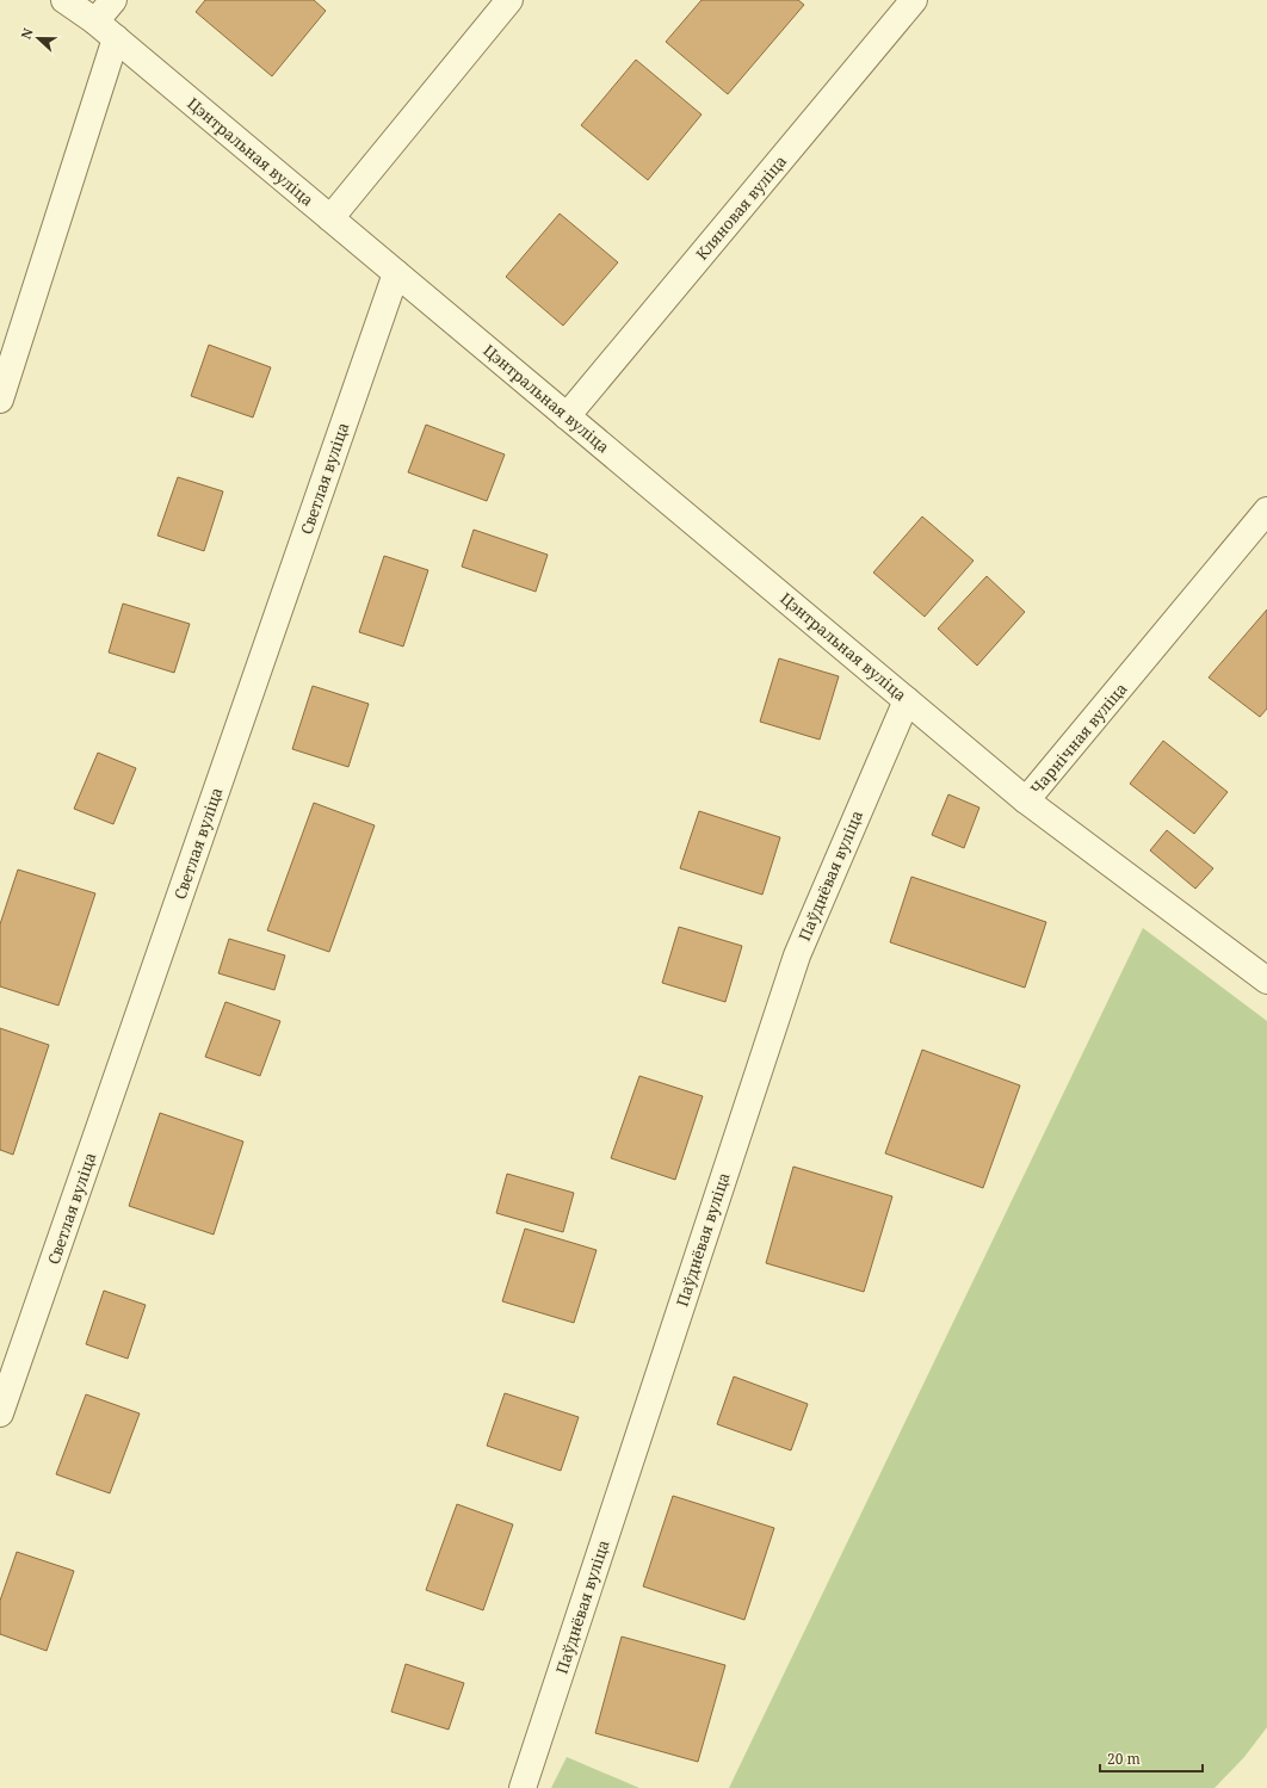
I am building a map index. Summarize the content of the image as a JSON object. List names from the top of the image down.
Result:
{
  "streets": {
    "street": [
      "Цэнтральная вуліца",
      "Кляновая вуліца",
      "Светлая вуліца",
      "Чарнічная вуліца",
      "Паўднёвая вуліца"
    ]
  },
  "crossings": [
    ["Цэнтральная вуліца", "Кляновая вуліца"],
    ["Цэнтральная вуліца", "Светлая вуліца"],
    ["Цэнтральная вуліца", "Чарнічная вуліца"],
    ["Цэнтральная вуліца", "Паўднёвая вуліца"]
  ],
  "scale_bar": "20 m",
  "north": "left"
}
